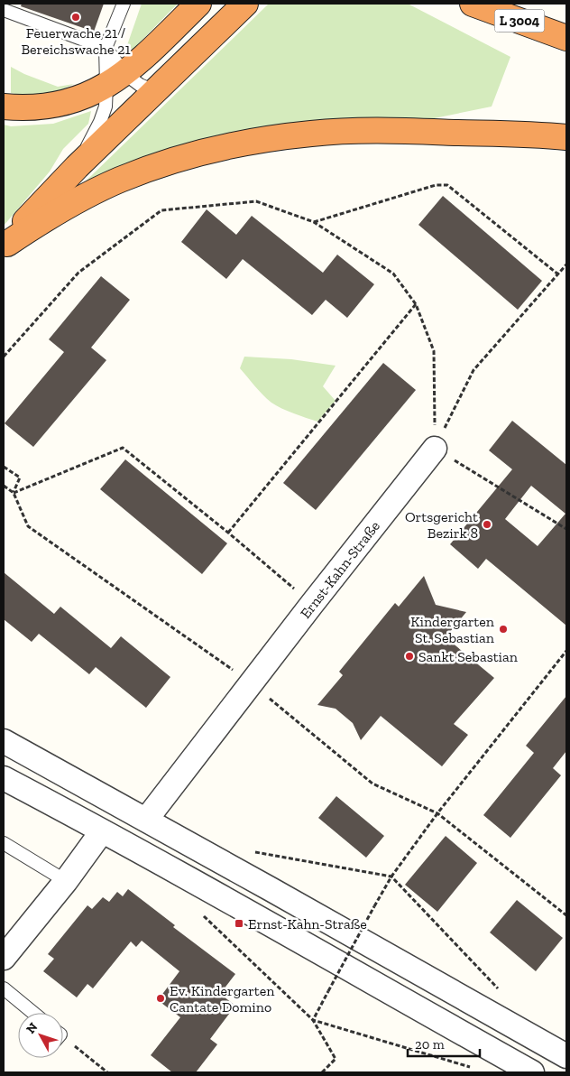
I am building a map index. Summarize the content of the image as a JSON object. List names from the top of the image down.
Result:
{
  "streets": {
    "highway": ["L 3004"],
    "street": ["Ernst-Kahn-Straße"]
  },
  "places": {
    "other": [
      "Feuerwache 21 / Bereichswache 21",
      "Ortsgericht Bezirk 8",
      "Kindergarten St. Sebastian",
      "Sankt Sebastian",
      "Ev. Kindergarten Cantate Domino"
    ],
    "transit": ["Ernst-Kahn-Straße"]
  },
  "scale_bar": "20 m",
  "north": "top left"
}
